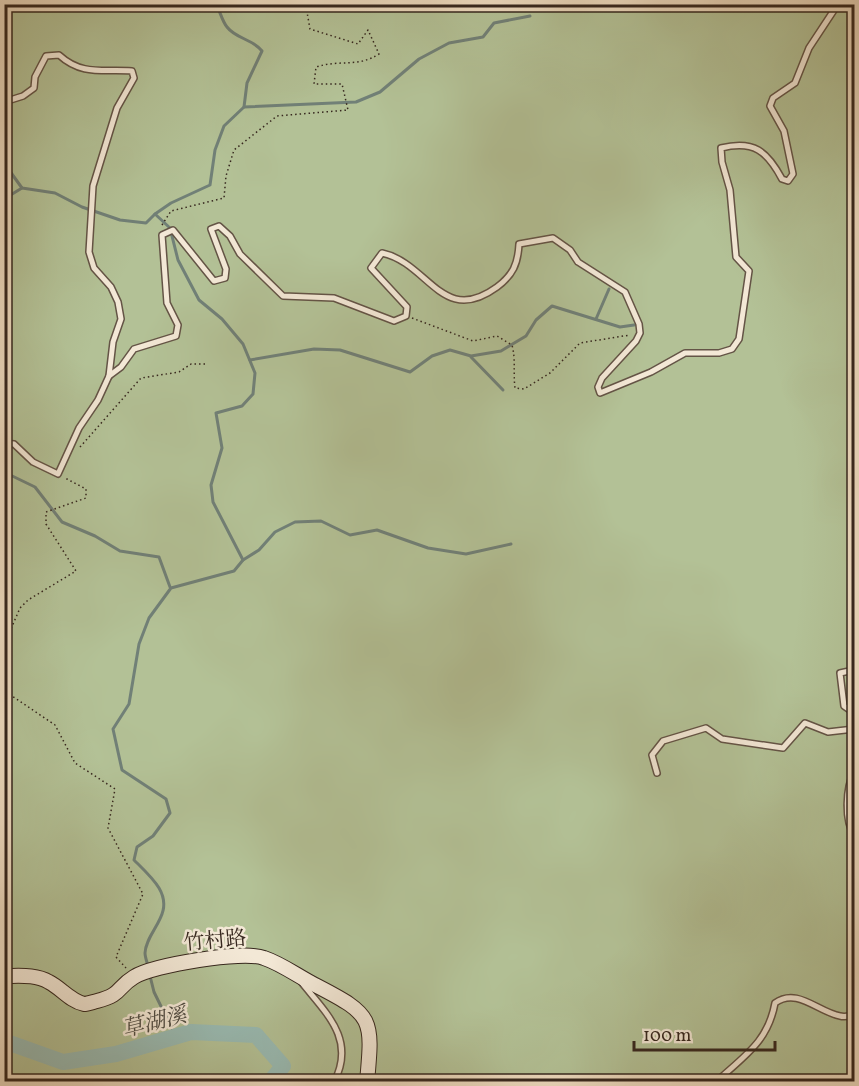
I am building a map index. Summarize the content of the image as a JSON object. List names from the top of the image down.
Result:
{
  "streets": {
    "street": ["竹村路"]
  },
  "water": ["草湖溪"],
  "scale_bar": "100 m"
}
